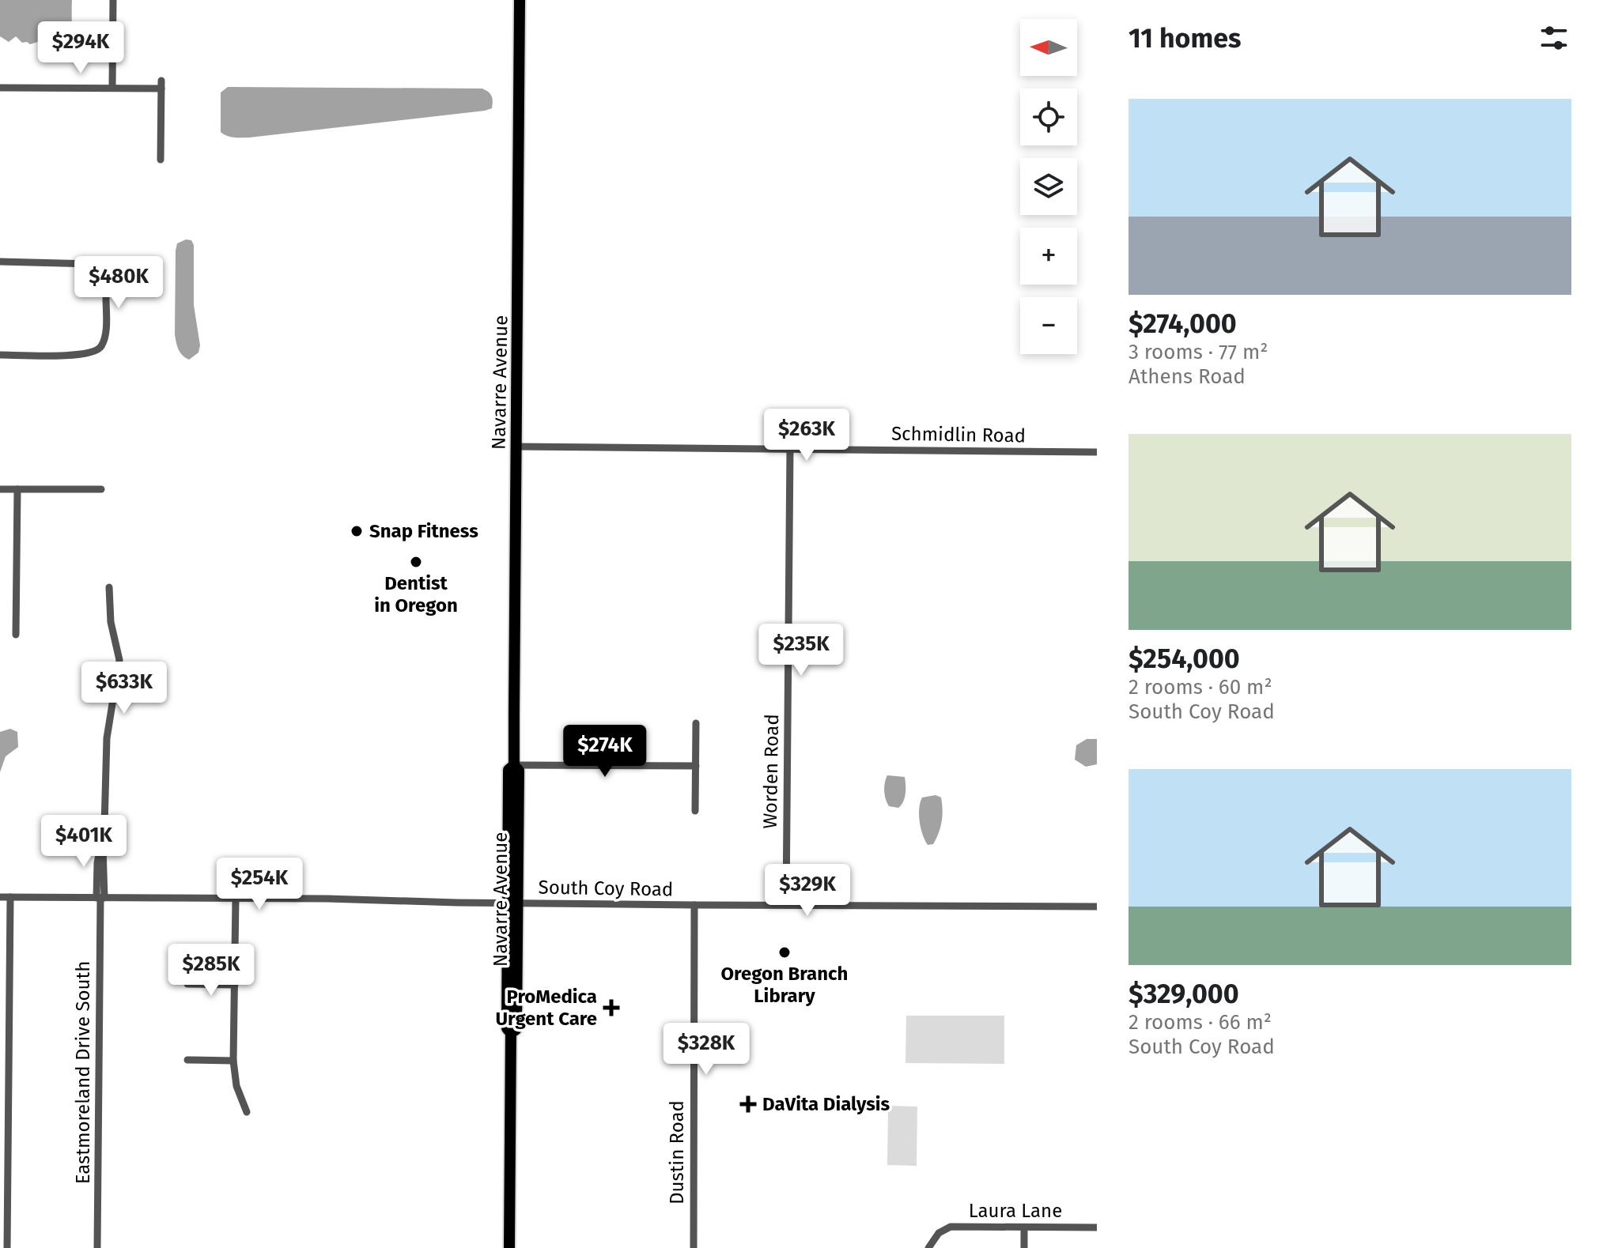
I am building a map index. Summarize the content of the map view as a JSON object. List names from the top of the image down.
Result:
{
  "streets": {
    "highway": ["Navarre Avenue"],
    "street": [
      "Schmidlin Road",
      "Worden Road",
      "South Coy Road",
      "Eastmoreland Drive South",
      "Dustin Road",
      "Laura Lane"
    ]
  },
  "crossings": [
    ["Navarre Avenue", "Schmidlin Road"],
    ["Navarre Avenue", "South Coy Road"],
    ["Schmidlin Road", "Worden Road"],
    ["Worden Road", "South Coy Road"],
    ["South Coy Road", "Eastmoreland Drive South"],
    ["South Coy Road", "Dustin Road"]
  ],
  "places": {
    "other": ["Snap Fitness", "Dentist in Oregon", "Oregon Branch Library"],
    "health": ["ProMedica Urgent Care", "DaVita Dialysis"]
  },
  "north": "left",
  "page": {
    "heading": "11 homes",
    "map_buttons": ["+", "−"],
    "price": [
      "$294K",
      "$480K",
      "$263K",
      "$235K",
      "$633K",
      "$274K",
      "$401K",
      "$254K",
      "$329K",
      "$285K",
      "$328K"
    ],
    "list": [
      {
        "name": "$274,000",
        "note": "3 rooms · 77 m² · Athens Road"
      },
      {
        "name": "$254,000",
        "note": "2 rooms · 60 m² · South Coy Road"
      },
      {
        "name": "$329,000",
        "note": "2 rooms · 66 m² · South Coy Road"
      }
    ]
  }
}
